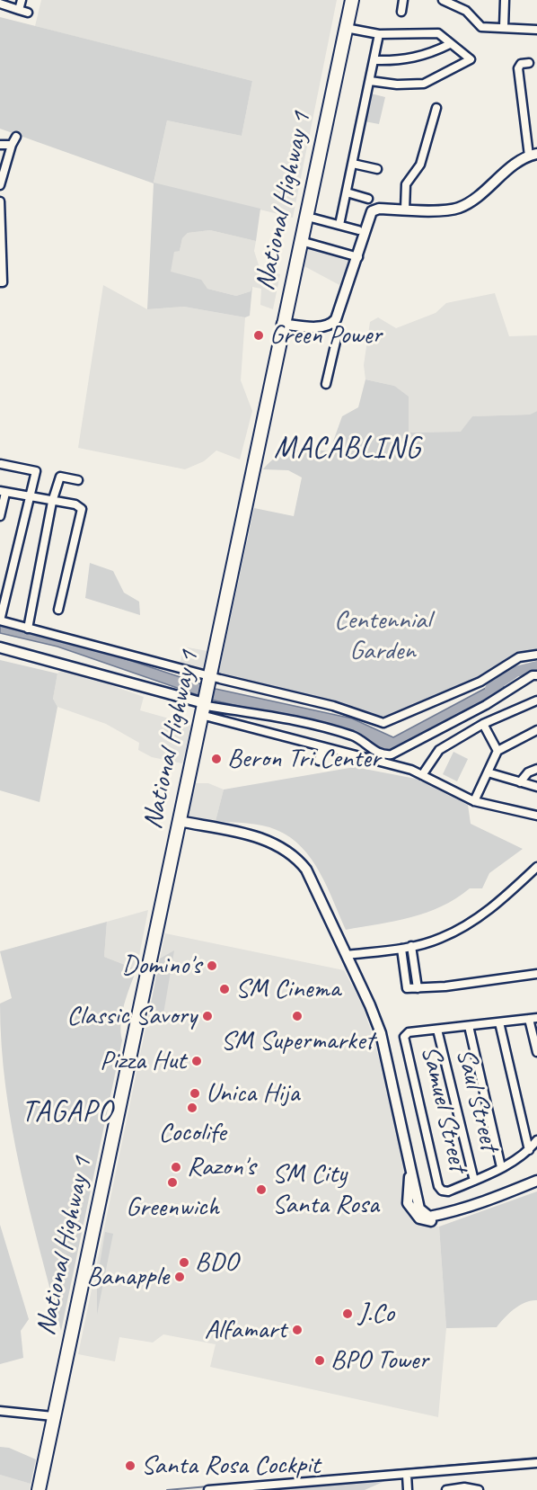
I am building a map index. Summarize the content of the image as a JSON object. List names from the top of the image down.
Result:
{
  "streets": {
    "highway": ["National Highway 1"],
    "street": ["Saul Street", "Samuel Street"]
  },
  "crossings": [
    ["Saul Street", "Samuel Street"]
  ],
  "districts": ["MACABLING", "TAGAPO"],
  "parks": ["Centennial Garden"],
  "places": [
    "Green Power",
    "Beron Tri Center",
    "Domino's",
    "SM Cinema",
    "Classic Savory",
    "SM Supermarket",
    "Pizza Hut",
    "Unica Hija",
    "Cocolife",
    "Razon's",
    "Greenwich",
    "SM City Santa Rosa",
    "BDO",
    "Banapple",
    "J.Co",
    "Alfamart",
    "BPO Tower",
    "Santa Rosa Cockpit"
  ]
}
